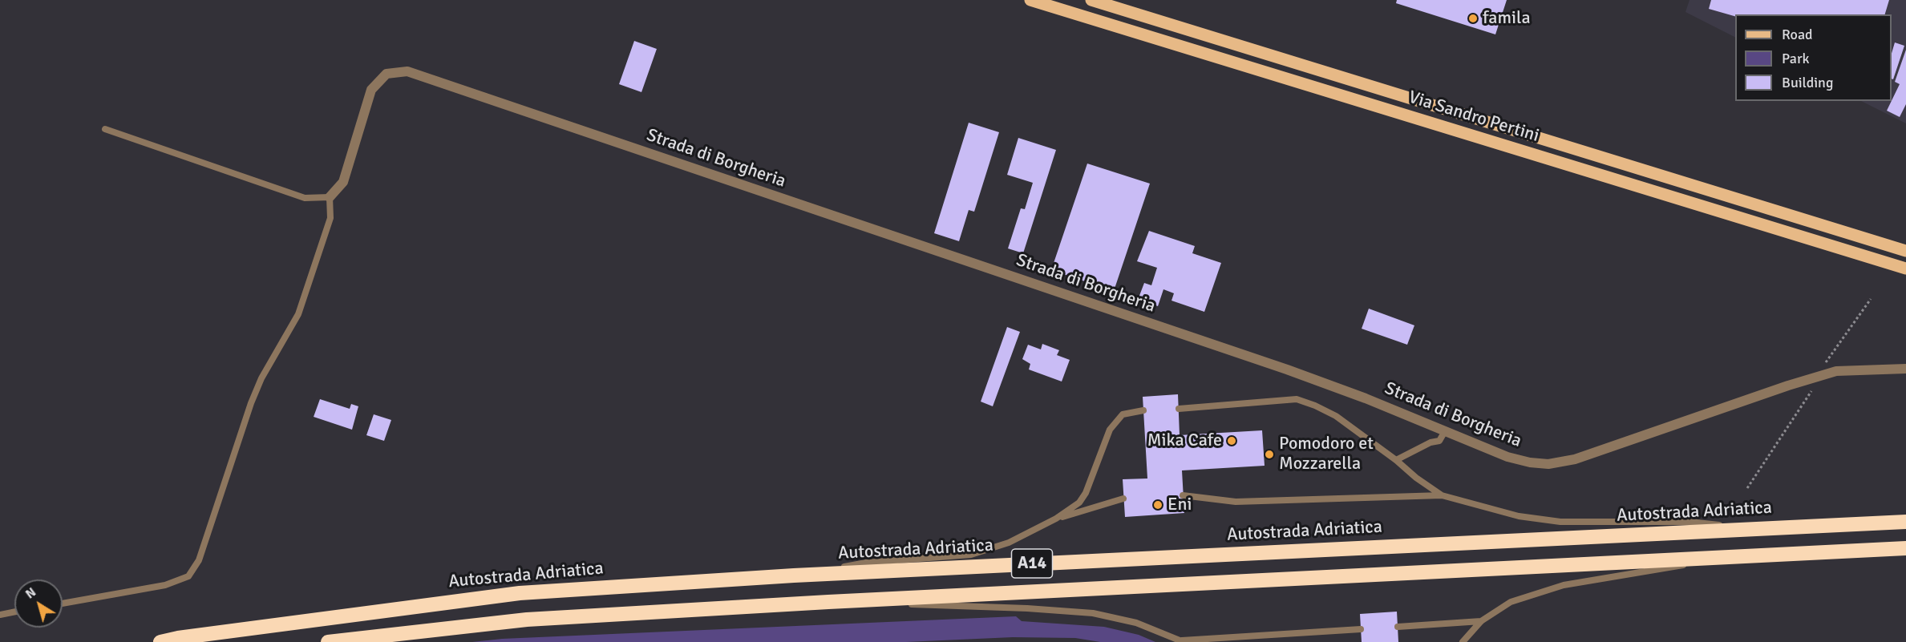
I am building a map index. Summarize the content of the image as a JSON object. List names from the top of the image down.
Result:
{
  "streets": {
    "highway": ["Autostrada Adriatica", "A14"],
    "main road": ["Via Sandro Pertini"],
    "street": ["Strada di Borgheria"]
  },
  "places": [
    "famila",
    "Mika Cafe",
    "Pomodoro et Mozzarella",
    "Eni"
  ],
  "legend": ["Road", "Park", "Building"],
  "north": "top left"
}
